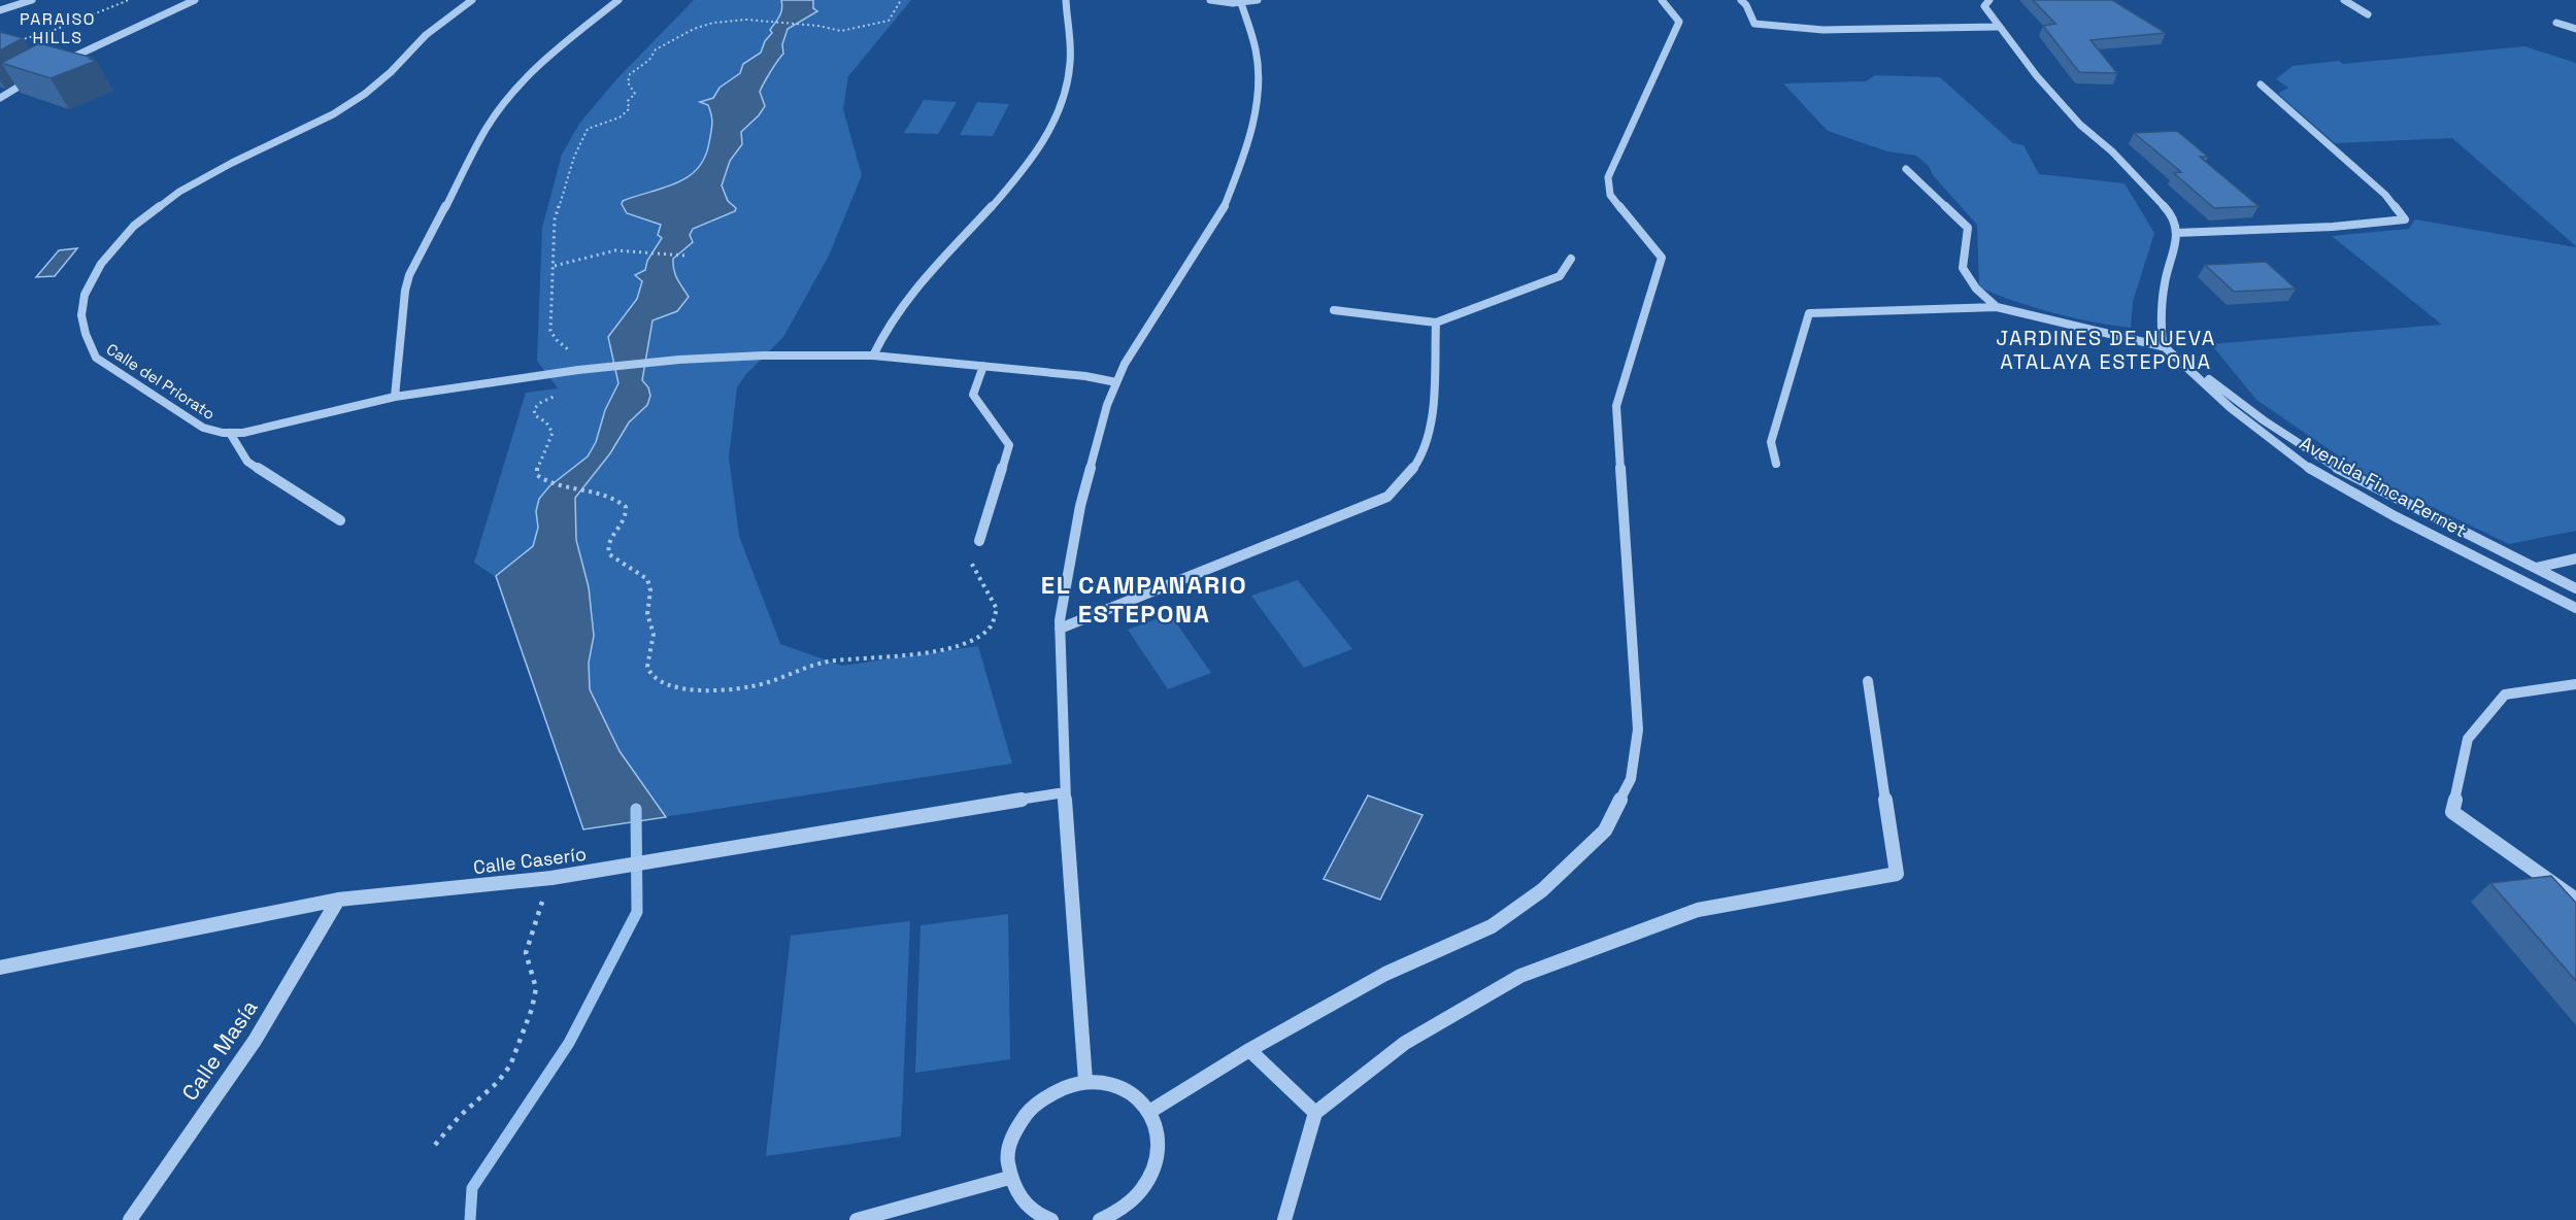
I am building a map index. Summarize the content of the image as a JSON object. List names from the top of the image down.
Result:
{
  "streets": {
    "street": [
      "Calle del Priorato",
      "Avenida Finca Pernet",
      "Calle Caserío",
      "Calle Masía"
    ]
  },
  "crossings": [
    ["Calle Caserío", "Calle Masía"]
  ],
  "districts": ["PARAISO HILLS", "JARDINES DE NUEVA ATALAYA ESTEPONA", "EL CAMPANARIO ESTEPONA"]
}
